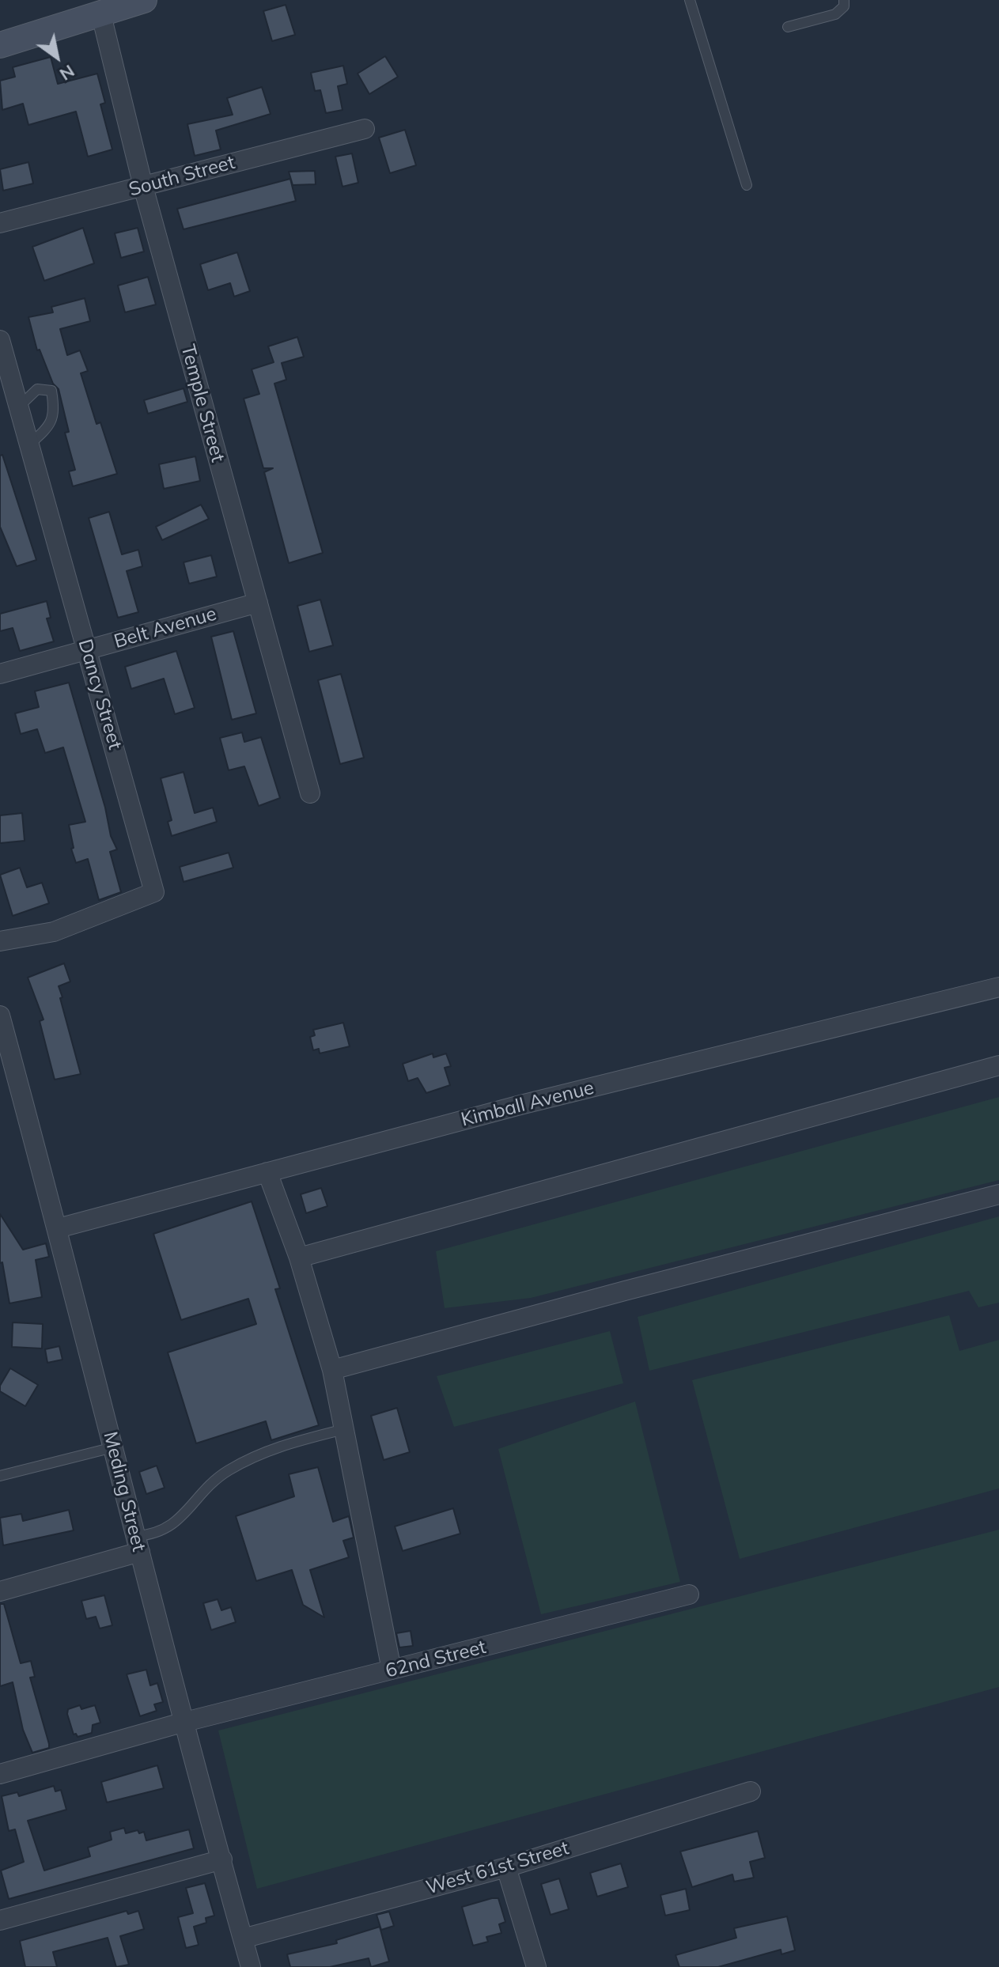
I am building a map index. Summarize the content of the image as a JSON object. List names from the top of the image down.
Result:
{
  "streets": {
    "street": [
      "South Street",
      "Temple Street",
      "Belt Avenue",
      "Dancy Street",
      "Kimball Avenue",
      "Meding Street",
      "62nd Street",
      "West 61st Street"
    ]
  },
  "crossings": [
    ["South Street", "Temple Street"],
    ["Temple Street", "Belt Avenue"],
    ["Belt Avenue", "Dancy Street"],
    ["Kimball Avenue", "Meding Street"],
    ["Meding Street", "62nd Street"],
    ["Meding Street", "West 61st Street"]
  ],
  "north": "bottom right"
}
